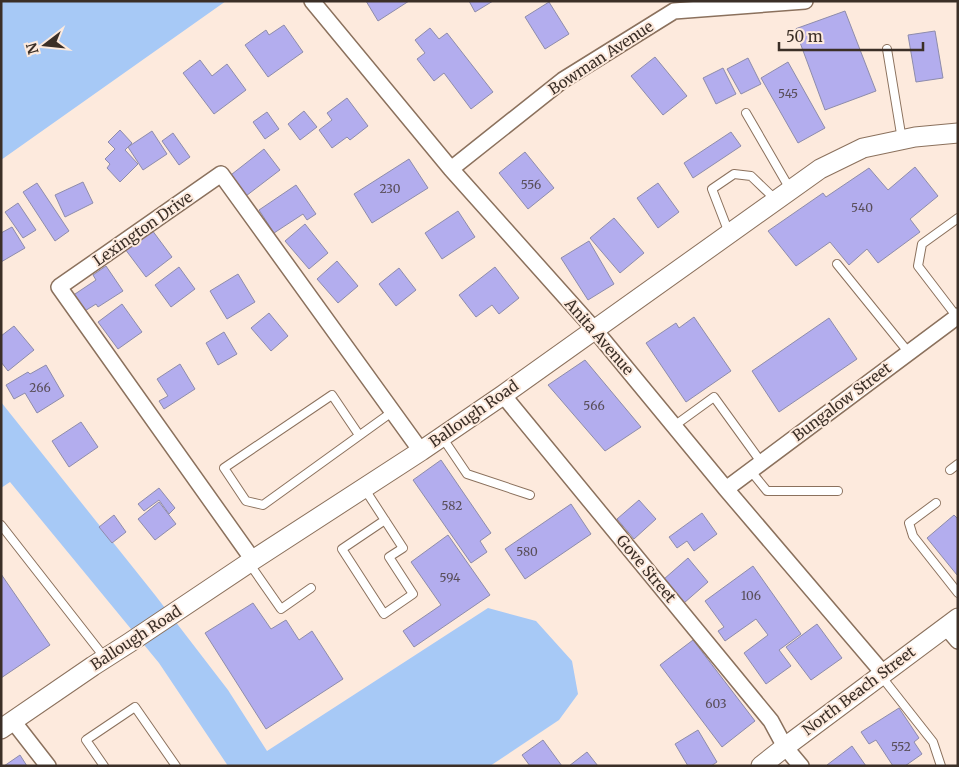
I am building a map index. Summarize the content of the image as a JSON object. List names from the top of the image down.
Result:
{
  "streets": {
    "street": [
      "Bowman Avenue",
      "Lexington Drive",
      "Anita Avenue",
      "Bungalow Street",
      "Ballough Road",
      "Gove Street",
      "North Beach Street"
    ]
  },
  "crossings": [
    ["Bowman Avenue", "Anita Avenue"],
    ["Lexington Drive", "Ballough Road"],
    ["Anita Avenue", "Bungalow Street"],
    ["Anita Avenue", "Ballough Road"],
    ["Anita Avenue", "North Beach Street"],
    ["Ballough Road", "Gove Street"],
    ["Gove Street", "North Beach Street"]
  ],
  "house_numbers": [
    "545",
    "556",
    "230",
    "540",
    "266",
    "566",
    "582",
    "580",
    "594",
    "106",
    "603",
    "552"
  ],
  "scale_bar": "50 m",
  "north": "left"
}
